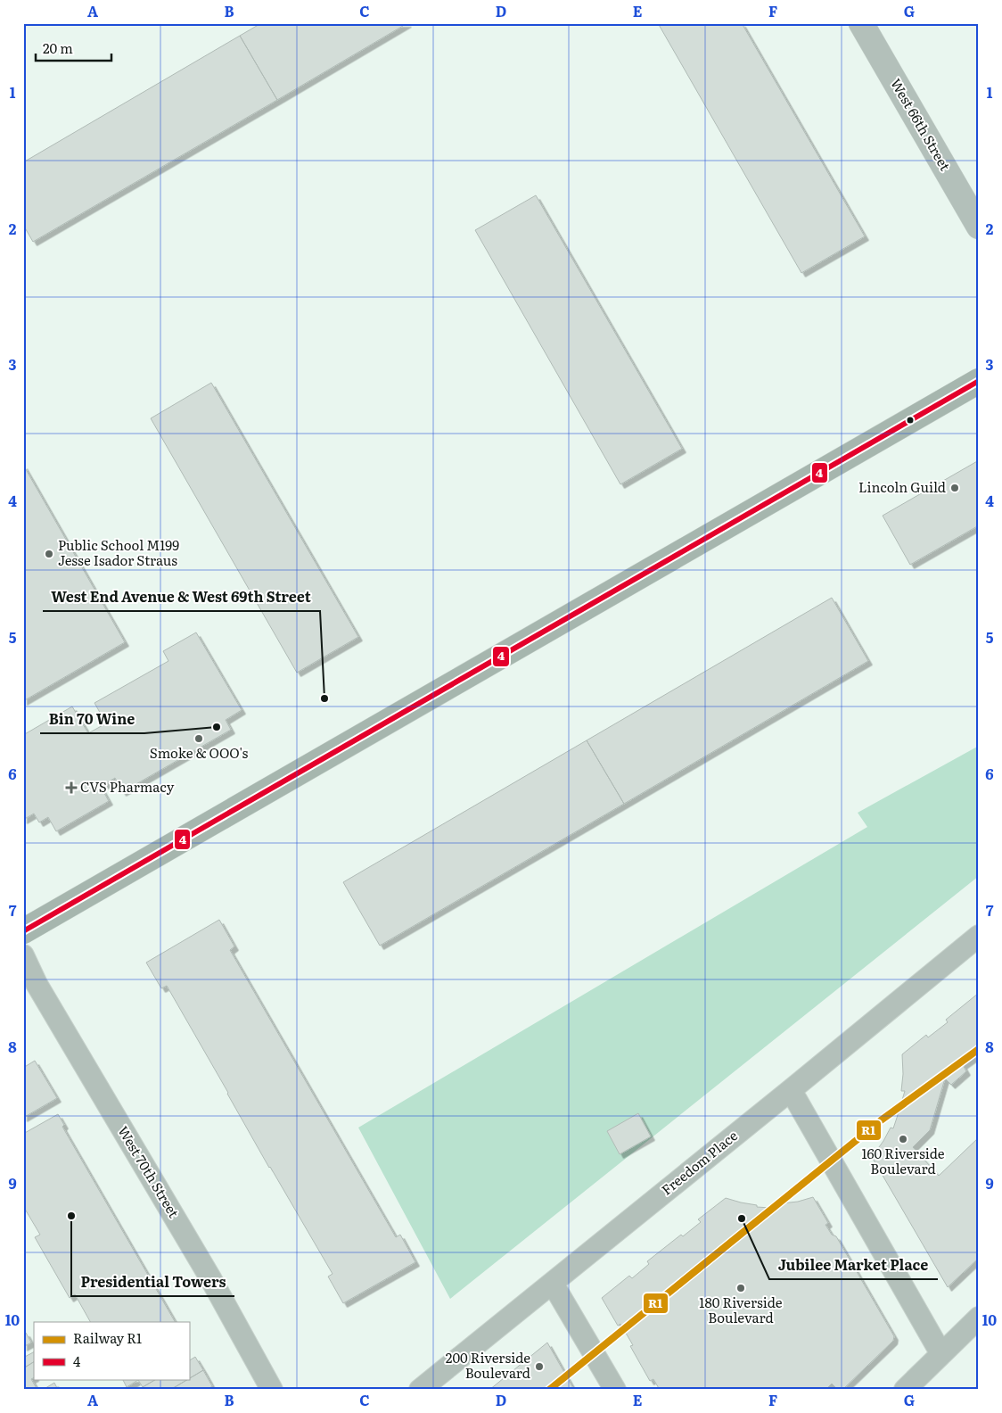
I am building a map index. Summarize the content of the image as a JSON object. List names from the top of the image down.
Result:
{
  "streets": {
    "street": ["West 66th Street", "Freedom Place", "West 70th Street"]
  },
  "places": {
    "other": [
      "Lincoln Guild",
      "Public School M199 Jesse Isador Straus",
      "West End Avenue & West 69th Street",
      "Bin 70 Wine",
      "Smoke & OOO's",
      "160 Riverside Boulevard",
      "Presidential Towers",
      "Jubilee Market Place",
      "180 Riverside Boulevard",
      "200 Riverside Boulevard"
    ],
    "health": ["CVS Pharmacy"]
  },
  "lines": ["transit line 4", "rail line R1"],
  "legend": ["Railway R1", "4"],
  "scale_bar": "20 m",
  "grid": {
    "columns": [
      "A",
      "B",
      "C",
      "D",
      "E",
      "F",
      "G"
    ],
    "rows": [
      "1",
      "2",
      "3",
      "4",
      "5",
      "6",
      "7",
      "8",
      "9",
      "10"
    ]
  }
}
